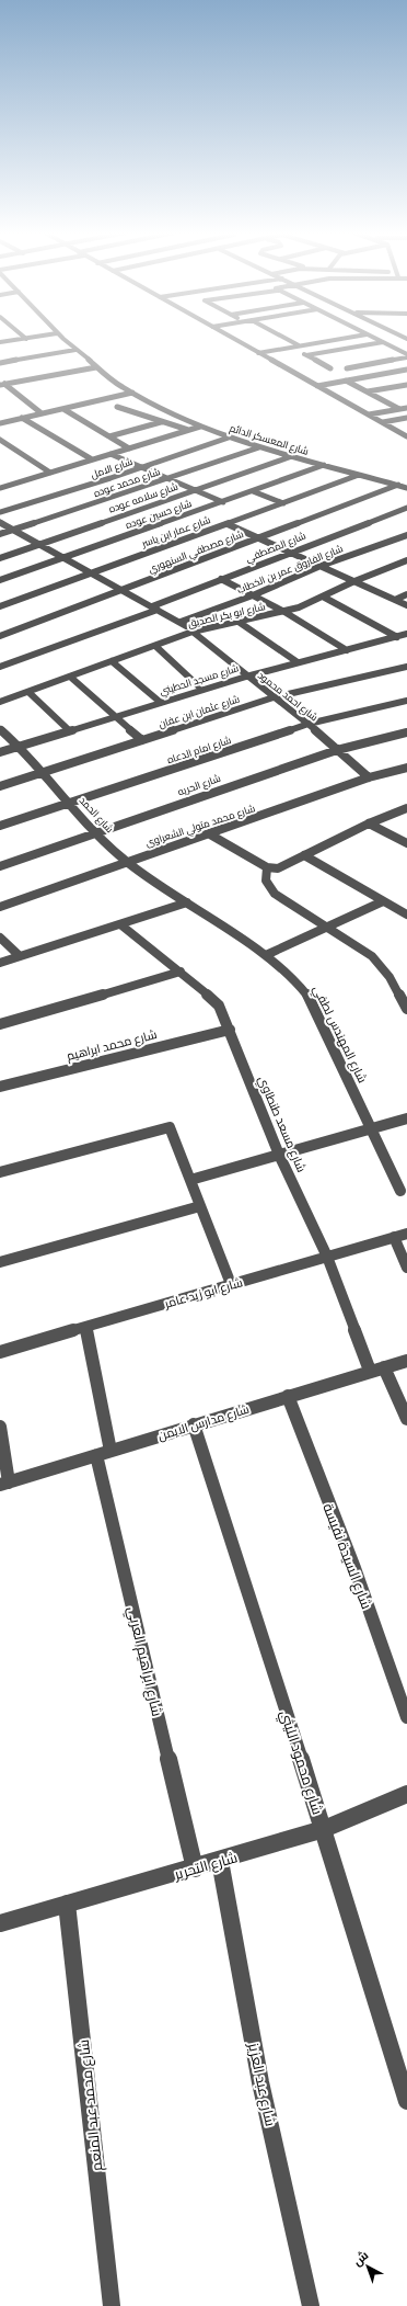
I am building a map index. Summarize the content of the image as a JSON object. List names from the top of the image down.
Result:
{
  "streets": {
    "street": [
      "شارع المعسكر الدائم",
      "شارع الامل",
      "شارع محمد عوده",
      "شارع سلامه عوده",
      "شارع حسين عوده",
      "شارع عمار ابن ياسر",
      "شارع المصطفي",
      "شارع مصطفي السنهوري",
      "شارع الفاروق عمر بن الخطاب",
      "شارع ابو بكر الصديق",
      "شارع مسجد الحطيني",
      "شارع احمد محمود",
      "شارع عثمان ابن عفان",
      "شارع امام الدعاه",
      "شارع الحريه",
      "شارع الحمد",
      "شارع محمد متولي الشعراوى",
      "شارع المهندس لطفي",
      "شارع محمد ابراهيم",
      "شارع مسعد طنطاوي",
      "شارع ابو زيد عامر",
      "شارع مدارس الايمن",
      "شارع السيدة نفيسة",
      "شارع ابراهيم العربي",
      "شارع محمود الليثي",
      "شارع التحرير",
      "شارع عبد العزيز",
      "شارع محمد عبد المنعم"
    ]
  },
  "crossings": [
    ["شارع المعسكر الدائم", "شارع الامل"],
    ["شارع المعسكر الدائم", "شارع محمد عوده"],
    ["شارع المعسكر الدائم", "شارع سلامه عوده"],
    ["شارع المعسكر الدائم", "شارع حسين عوده"],
    ["شارع المعسكر الدائم", "شارع عمار ابن ياسر"],
    ["شارع المعسكر الدائم", "شارع مصطفي السنهوري"],
    ["شارع محمد عوده", "شارع احمد محمود"],
    ["شارع سلامه عوده", "شارع احمد محمود"],
    ["شارع حسين عوده", "شارع احمد محمود"],
    ["شارع عمار ابن ياسر", "شارع احمد محمود"],
    ["شارع المصطفي", "شارع احمد محمود"],
    ["شارع مصطفي السنهوري", "شارع احمد محمود"],
    ["شارع الفاروق عمر بن الخطاب", "شارع احمد محمود"],
    ["شارع ابو بكر الصديق", "شارع احمد محمود"],
    ["شارع مسجد الحطيني", "شارع احمد محمود"],
    ["شارع مسجد الحطيني", "شارع الحمد"],
    ["شارع احمد محمود", "شارع عثمان ابن عفان"],
    ["شارع احمد محمود", "شارع امام الدعاه"],
    ["شارع احمد محمود", "شارع الحريه"],
    ["شارع احمد محمود", "شارع محمد متولي الشعراوى"],
    ["شارع عثمان ابن عفان", "شارع الحمد"],
    ["شارع امام الدعاه", "شارع الحمد"],
    ["شارع الحريه", "شارع الحمد"],
    ["شارع الحمد", "شارع محمد متولي الشعراوى"],
    ["شارع الحمد", "شارع المهندس لطفي"],
    ["شارع محمد ابراهيم", "شارع مسعد طنطاوي"],
    ["شارع مسعد طنطاوي", "شارع ابو زيد عامر"],
    ["شارع مسعد طنطاوي", "شارع مدارس الايمن"],
    ["شارع مدارس الايمن", "شارع السيدة نفيسة"],
    ["شارع مدارس الايمن", "شارع ابراهيم العربي"],
    ["شارع مدارس الايمن", "شارع محمود الليثي"],
    ["شارع ابراهيم العربي", "شارع التحرير"],
    ["شارع محمود الليثي", "شارع التحرير"],
    ["شارع التحرير", "شارع عبد العزيز"],
    ["شارع التحرير", "شارع محمد عبد المنعم"]
  ],
  "north": "top left"
}
